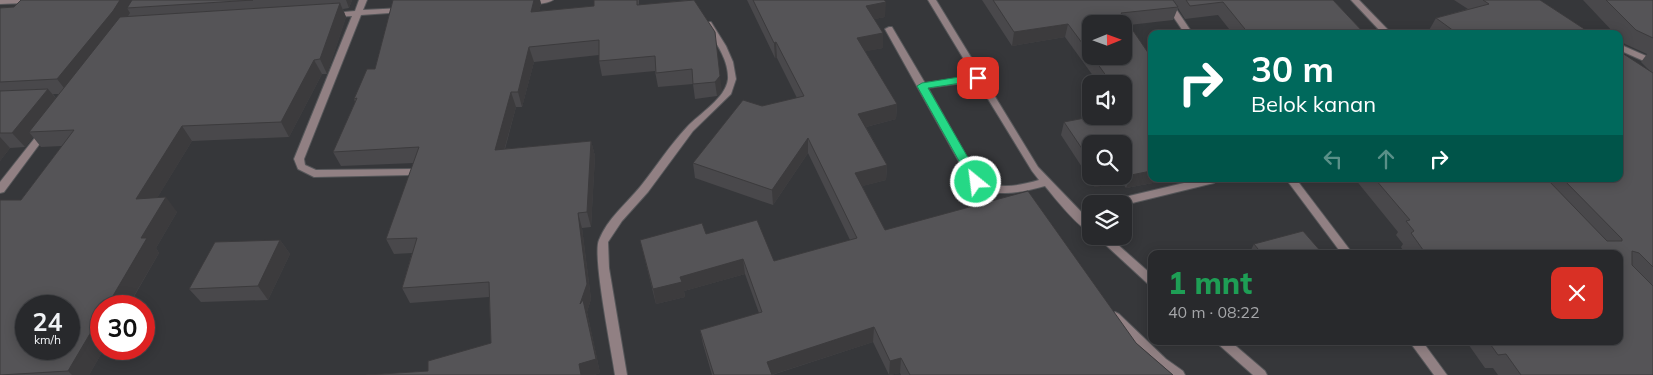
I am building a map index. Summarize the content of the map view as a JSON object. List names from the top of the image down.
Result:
{
  "north": "right",
  "page": {
    "turn": ["30 m", "Belok kanan"],
    "heading": ["1 mnt", "40 m · 08:22"],
    "speed": "24 km/h",
    "limit": "30"
  }
}
